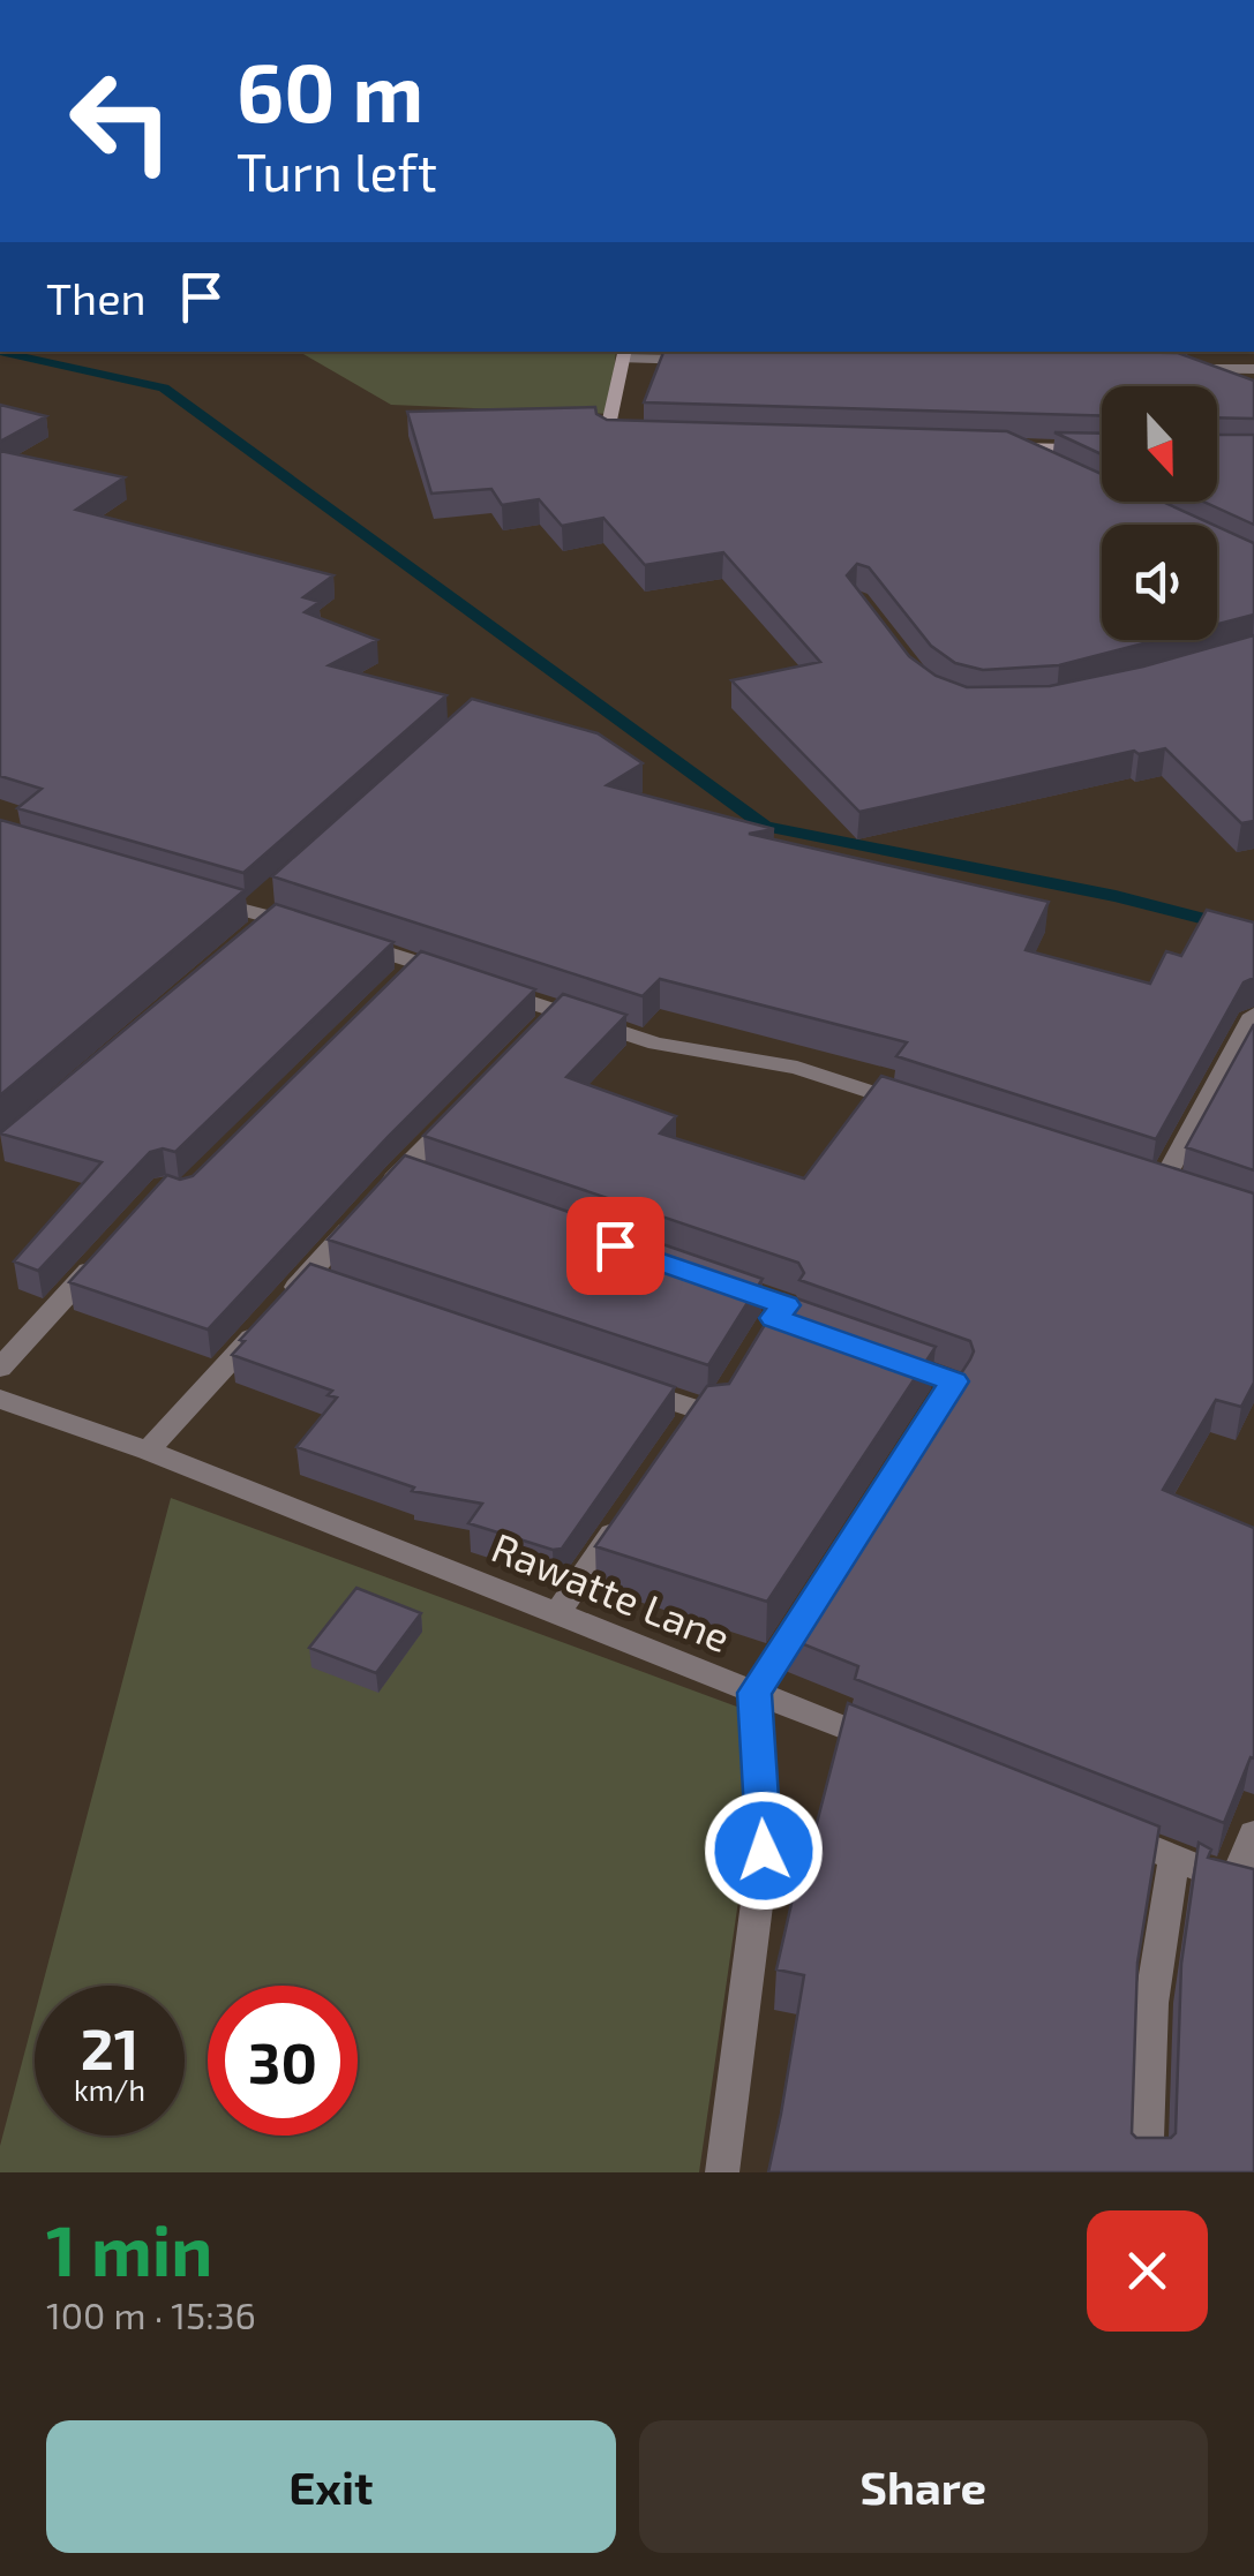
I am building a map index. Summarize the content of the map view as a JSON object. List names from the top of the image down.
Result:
{
  "streets": {
    "street": ["Rawatte Lane"]
  },
  "north": "bottom",
  "page": {
    "turn": ["60 m", "Turn left"],
    "then": "Then",
    "speed": "21 km/h",
    "limit": "30",
    "heading": ["1 min", "100 m · 15:36"],
    "buttons": ["Exit", "Share"]
  }
}
